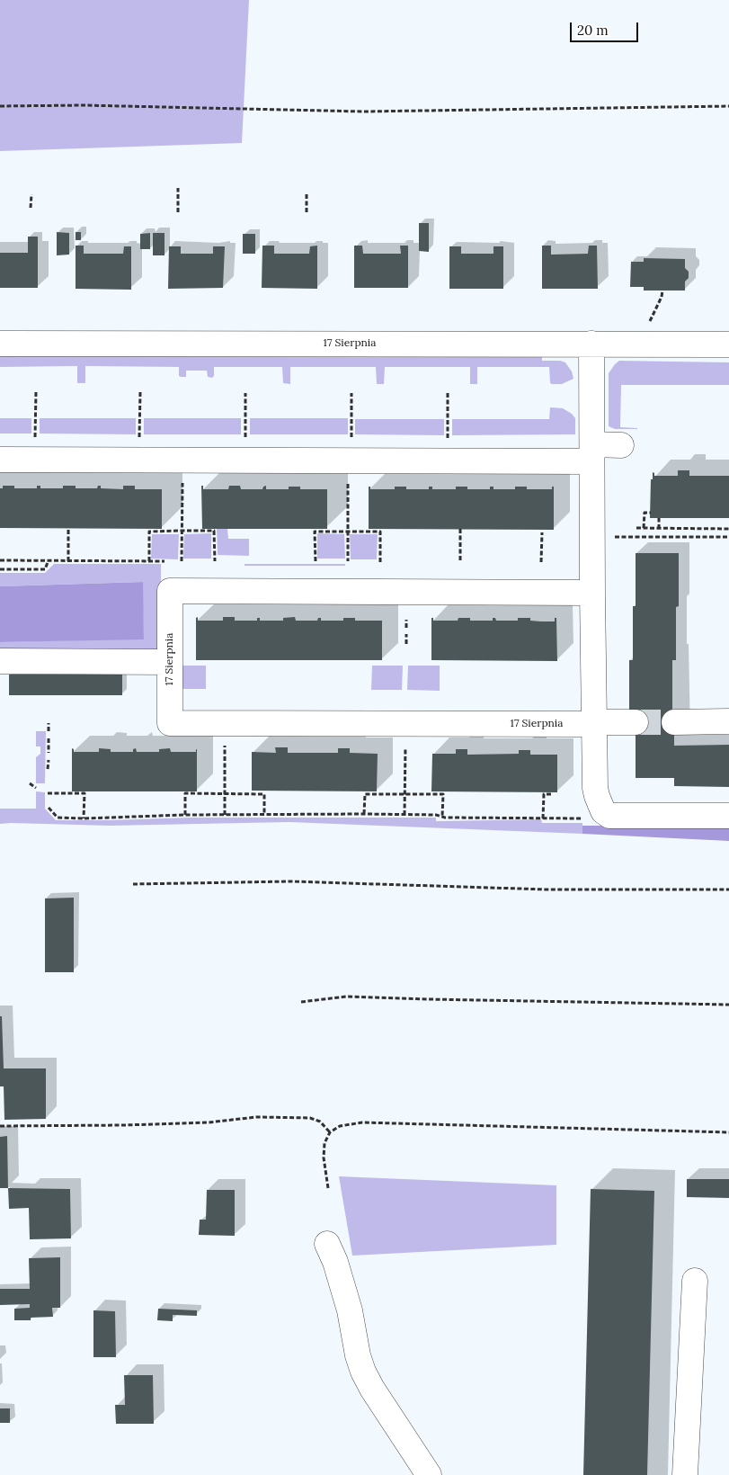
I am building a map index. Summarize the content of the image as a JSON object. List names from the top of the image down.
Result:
{
  "streets": {
    "street": ["17 Sierpnia"]
  },
  "scale_bar": "20 m"
}
